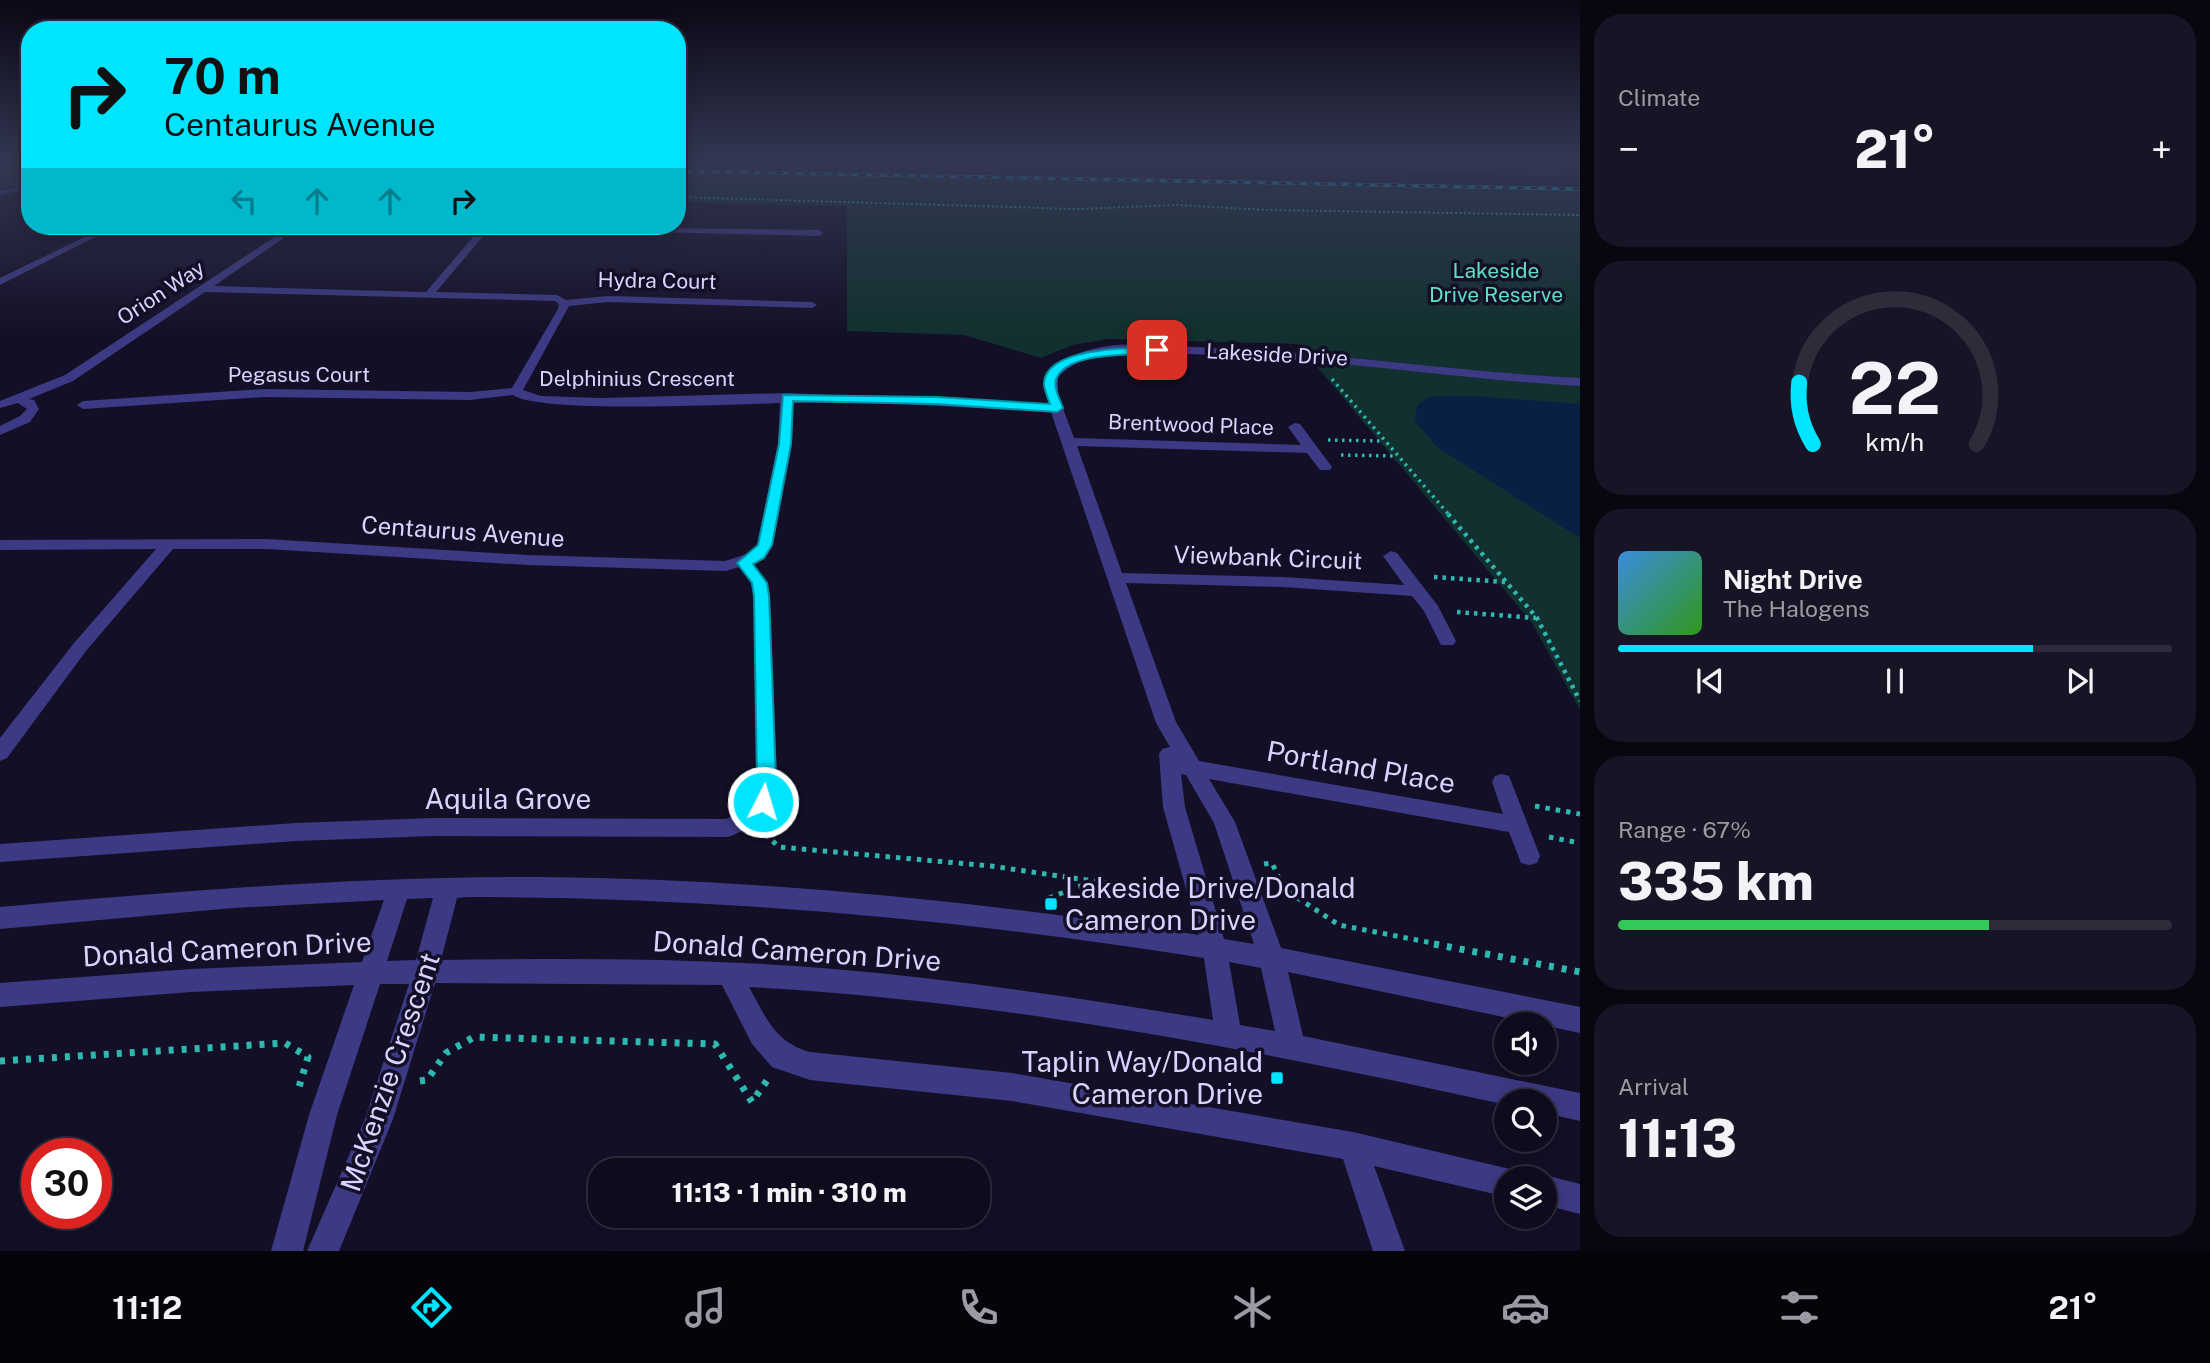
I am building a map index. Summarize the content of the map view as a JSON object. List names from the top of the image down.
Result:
{
  "streets": {
    "street": [
      "Hydra Court",
      "Orion Way",
      "Lakeside Drive",
      "Pegasus Court",
      "Delphinius Crescent",
      "Brentwood Place",
      "Centaurus Avenue",
      "Viewbank Circuit",
      "Portland Place",
      "Aquila Grove",
      "Donald Cameron Drive",
      "McKenzie Crescent"
    ]
  },
  "crossings": [
    ["Hydra Court", "Delphinius Crescent"],
    ["Lakeside Drive", "Delphinius Crescent"],
    ["Lakeside Drive", "Brentwood Place"],
    ["Lakeside Drive", "Viewbank Circuit"],
    ["Lakeside Drive", "Portland Place"],
    ["Lakeside Drive", "Donald Cameron Drive"],
    ["Pegasus Court", "Delphinius Crescent"],
    ["Centaurus Avenue", "Aquila Grove"],
    ["Donald Cameron Drive", "McKenzie Crescent"]
  ],
  "parks": ["Lakeside Drive Reserve"],
  "places": {
    "transit": ["Lakeside Drive/Donald Cameron Drive", "Taplin Way/Donald Cameron Drive"]
  },
  "page": {
    "tile": [
      "Climate",
      ["Range · 67%", "335 km"],
      ["Arrival", "11:13"]
    ],
    "turn": ["70 m", "Centaurus Avenue"],
    "heat": ["−", "21°", "+"],
    "song": ["Night Drive", "The Halogens"],
    "limit": "30",
    "trip": "11:13 · 1 min · 310 m",
    "tabs": ["11:12", "21°"],
    "gauge": ["22", "km/h"]
  }
}
